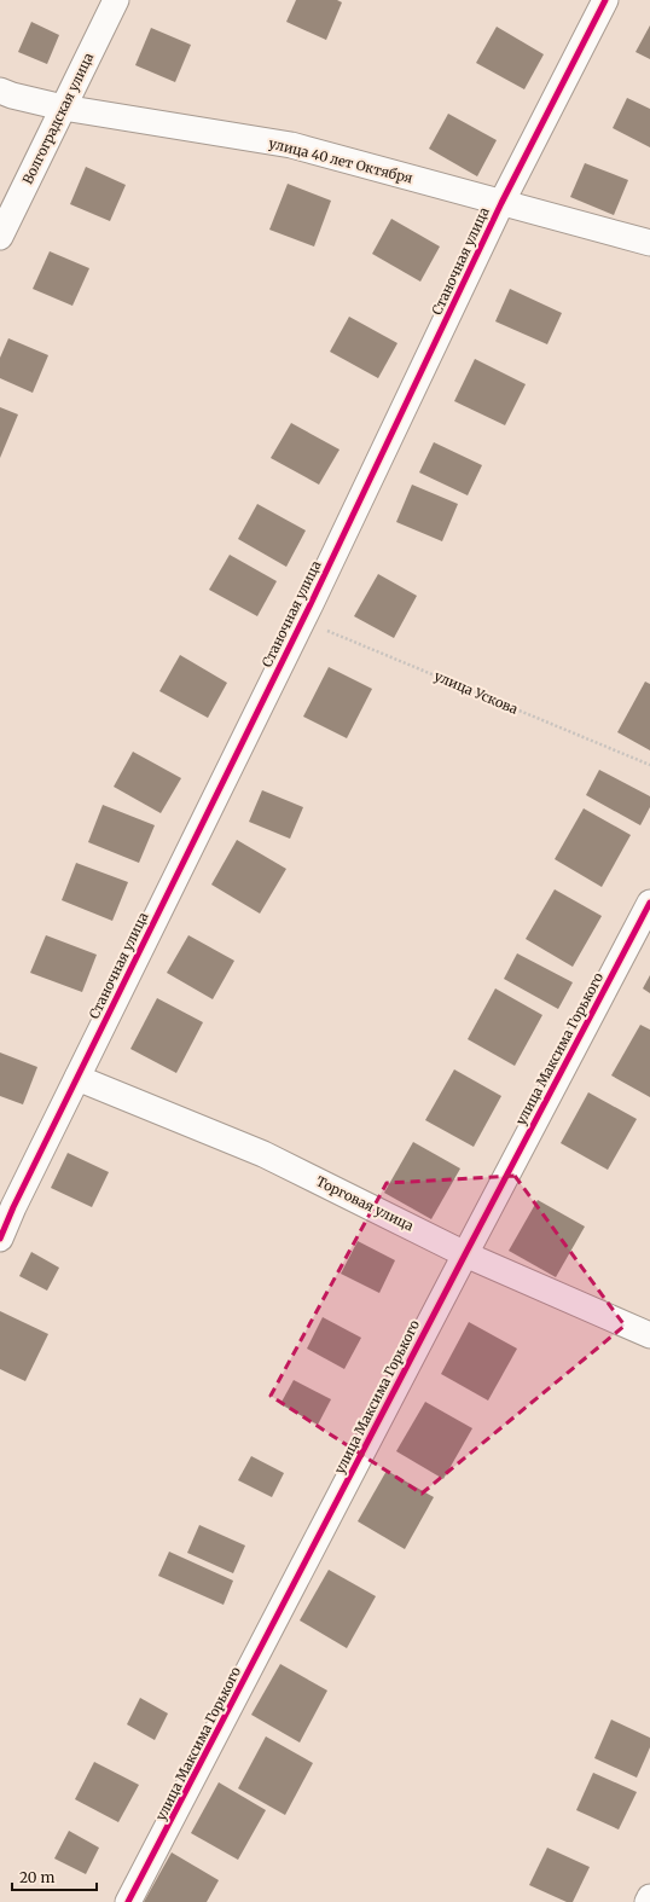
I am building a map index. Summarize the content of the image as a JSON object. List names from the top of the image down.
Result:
{
  "streets": {
    "street": [
      "Волгоградская улица",
      "улица 40 лет Октября",
      "Станочная улица",
      "улица Максима Горького",
      "Торговая улица"
    ],
    "path": ["улица Ускова"]
  },
  "crossings": [
    ["Волгоградская улица", "улица 40 лет Октября"],
    ["улица 40 лет Октября", "Станочная улица"],
    ["Станочная улица", "улица Ускова"],
    ["Станочная улица", "Торговая улица"],
    ["улица Максима Горького", "Торговая улица"]
  ],
  "scale_bar": "20 m"
}
